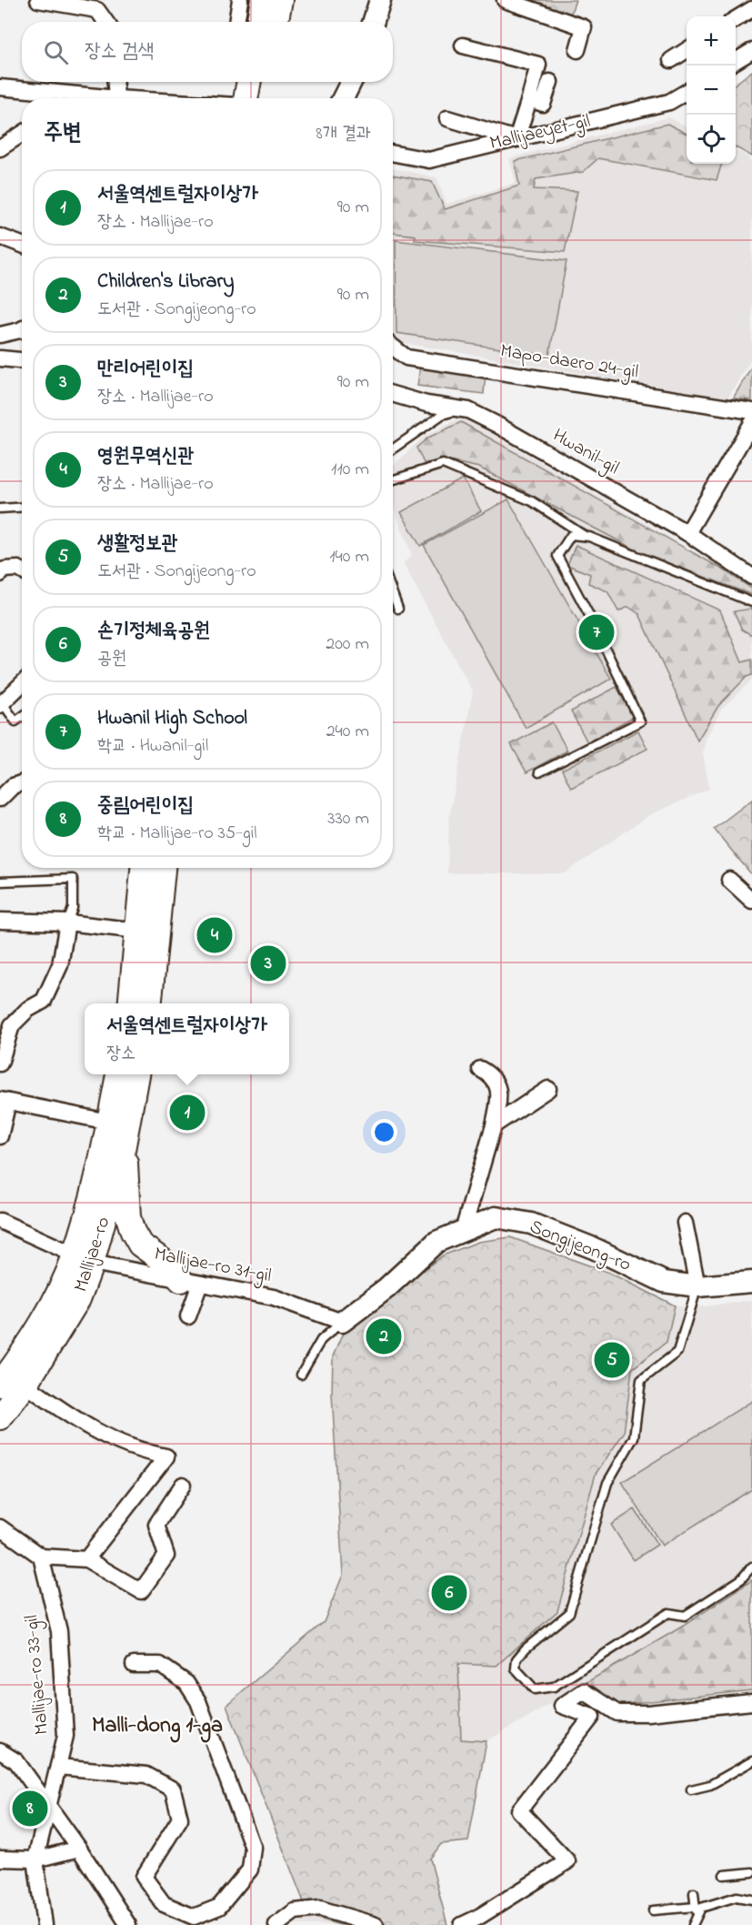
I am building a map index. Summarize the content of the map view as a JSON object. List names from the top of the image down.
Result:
{
  "streets": {
    "main road": ["Mallijae-ro"],
    "street": [
      "Mallijaeyet-gil",
      "Mapo-daero 24-gil",
      "Hwanil-gil",
      "Songijeong-ro",
      "Mallijae-ro 31-gil",
      "Mallijae-ro 33-gil"
    ]
  },
  "crossings": [
    ["Songijeong-ro", "Mallijae-ro 31-gil"],
    ["Mallijae-ro", "Mallijae-ro 31-gil"]
  ],
  "districts": ["Malli-dong 1-ga"],
  "page": {
    "map_buttons": ["+", "−"],
    "search": "장소 검색",
    "heading": ["주변", "8개 결과"],
    "list": [
      {
        "mark": "1",
        "name": "서울역센트럴자이상가",
        "note": "장소 · Mallijae-ro",
        "value": "90 m"
      },
      {
        "mark": "2",
        "name": "Children's Library",
        "note": "도서관 · Songijeong-ro",
        "value": "90 m"
      },
      {
        "mark": "3",
        "name": "만리어린이집",
        "note": "장소 · Mallijae-ro",
        "value": "90 m"
      },
      {
        "mark": "4",
        "name": "영원무역신관",
        "note": "장소 · Mallijae-ro",
        "value": "110 m"
      },
      {
        "mark": "5",
        "name": "생활정보관",
        "note": "도서관 · Songijeong-ro",
        "value": "140 m"
      },
      {
        "mark": "6",
        "name": "손기정체육공원",
        "note": "공원",
        "value": "200 m"
      },
      {
        "mark": "7",
        "name": "Hwanil High School",
        "note": "학교 · Hwanil-gil",
        "value": "240 m"
      },
      {
        "mark": "8",
        "name": "중림어린이집",
        "note": "학교 · Mallijae-ro 35-gil",
        "value": "330 m"
      }
    ],
    "pins": [
      "7",
      "4",
      "3",
      "1",
      "2",
      "5",
      "6",
      "8"
    ],
    "popup": ["서울역센트럴자이상가", "장소"]
  }
}
